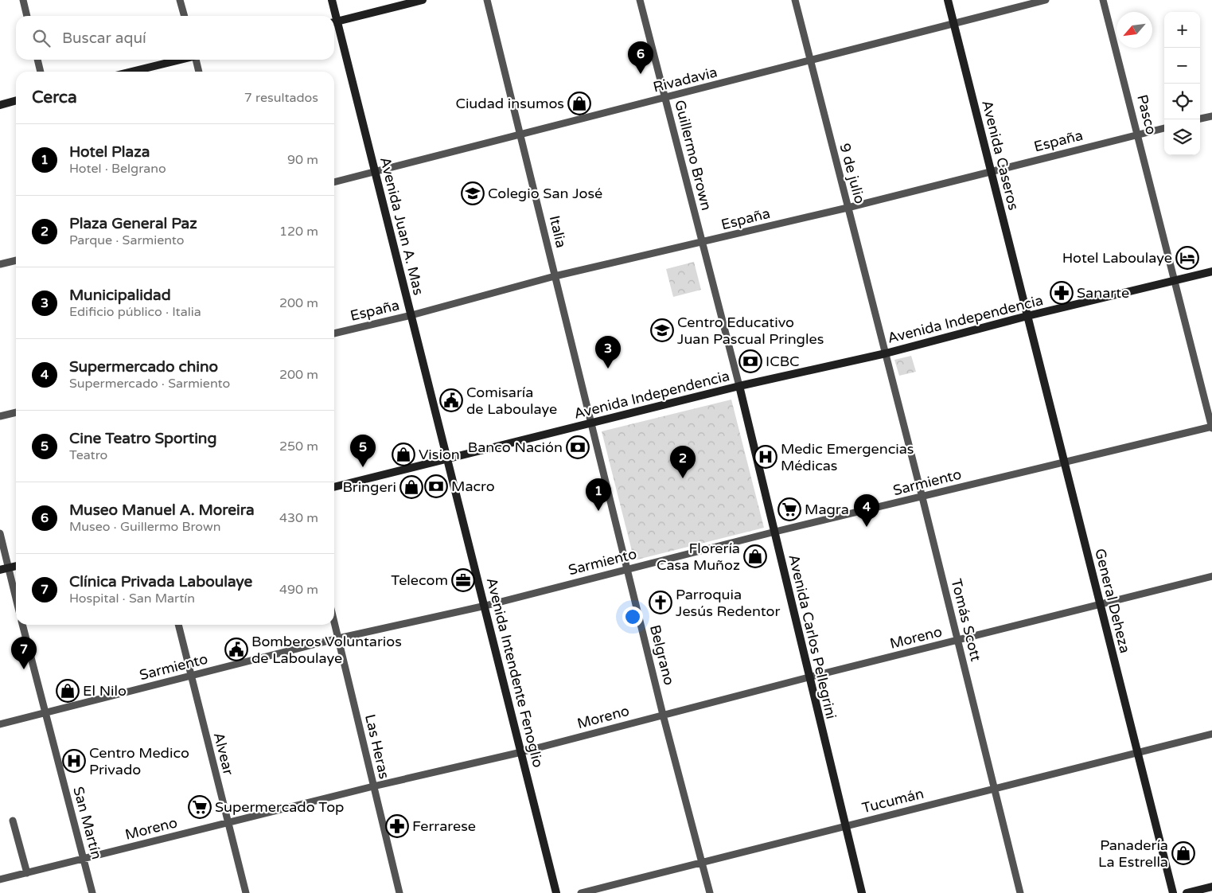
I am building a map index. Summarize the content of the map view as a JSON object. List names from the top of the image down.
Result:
{
  "streets": {
    "main road": [
      "Avenida Caseros",
      "Avenida Juan A. Mas",
      "Avenida Independencia",
      "General Deheza",
      "Avenida Carlos Pellegrini",
      "Avenida Intendente Fenoglio"
    ],
    "street": [
      "Rivadavia",
      "Pasco",
      "España",
      "Guillermo Brown",
      "9 de julio",
      "Italia",
      "Sarmiento",
      "Tomás Scott",
      "Moreno",
      "Belgrano",
      "Las Heras",
      "Alvear",
      "Tucumán",
      "San Martín"
    ]
  },
  "crossings": [
    ["Rivadavia", "Guillermo Brown"],
    ["Rivadavia", "Avenida Caseros"],
    ["Rivadavia", "9 de julio"],
    ["Rivadavia", "Avenida Juan A. Mas"],
    ["Rivadavia", "Italia"],
    ["Pasco", "España"],
    ["Pasco", "Avenida Independencia"],
    ["Pasco", "Sarmiento"],
    ["España", "Guillermo Brown"],
    ["España", "Avenida Caseros"],
    ["España", "9 de julio"],
    ["España", "Avenida Juan A. Mas"],
    ["España", "Italia"],
    ["Guillermo Brown", "Avenida Independencia"],
    ["Guillermo Brown", "Avenida Carlos Pellegrini"],
    ["Avenida Caseros", "Avenida Independencia"],
    ["Avenida Caseros", "General Deheza"],
    ["9 de julio", "Avenida Independencia"],
    ["9 de julio", "Tomás Scott"],
    ["Avenida Juan A. Mas", "Avenida Independencia"],
    ["Avenida Juan A. Mas", "Avenida Intendente Fenoglio"],
    ["Italia", "Avenida Independencia"],
    ["Italia", "Belgrano"],
    ["Avenida Independencia", "General Deheza"],
    ["Avenida Independencia", "Tomás Scott"],
    ["Avenida Independencia", "Avenida Carlos Pellegrini"],
    ["Avenida Independencia", "Belgrano"],
    ["Avenida Independencia", "Avenida Intendente Fenoglio"],
    ["Sarmiento", "General Deheza"],
    ["Sarmiento", "Tomás Scott"],
    ["Sarmiento", "Avenida Carlos Pellegrini"],
    ["Sarmiento", "Belgrano"],
    ["Sarmiento", "Avenida Intendente Fenoglio"],
    ["Sarmiento", "Las Heras"],
    ["Sarmiento", "Alvear"],
    ["Sarmiento", "San Martín"],
    ["General Deheza", "Moreno"],
    ["General Deheza", "Tucumán"],
    ["Tomás Scott", "Moreno"],
    ["Tomás Scott", "Tucumán"],
    ["Avenida Carlos Pellegrini", "Moreno"],
    ["Avenida Carlos Pellegrini", "Tucumán"],
    ["Moreno", "Belgrano"],
    ["Moreno", "Avenida Intendente Fenoglio"],
    ["Moreno", "Las Heras"],
    ["Moreno", "Alvear"],
    ["Moreno", "San Martín"],
    ["Belgrano", "Tucumán"]
  ],
  "places": {
    "shop": [
      "Ciudad insumos",
      "Vision",
      "Bringeri",
      "Florería Casa Muñoz",
      "El Nilo",
      "Panadería La Estrella"
    ],
    "school or university": ["Colegio San José", "Centro Educativo Juan Pascual Pringles"],
    "hotel": ["Hotel Laboulaye"],
    "pharmacy": ["Sanarte", "Ferrarese"],
    "bank": ["ICBC", "Banco Nación", "Macro"],
    "public building": ["Comisaría de Laboulaye", "Bomberos Voluntarios de Laboulaye"],
    "hospital": ["Medic Emergencias Médicas", "Centro Medico Privado"],
    "supermarket": ["Magra", "Supermercado Top"],
    "office": ["Telecom"],
    "church": ["Parroquia Jesús Redentor"]
  },
  "north": "bottom left",
  "page": {
    "map_buttons": ["+", "−"],
    "search": "Buscar aquí",
    "pins": [
      "6",
      "3",
      "5",
      "2",
      "1",
      "4",
      "7"
    ],
    "heading": ["Cerca", "7 resultados"],
    "list": [
      {
        "mark": "1",
        "name": "Hotel Plaza",
        "note": "Hotel · Belgrano",
        "value": "90 m"
      },
      {
        "mark": "2",
        "name": "Plaza General Paz",
        "note": "Parque · Sarmiento",
        "value": "120 m"
      },
      {
        "mark": "3",
        "name": "Municipalidad",
        "note": "Edificio público · Italia",
        "value": "200 m"
      },
      {
        "mark": "4",
        "name": "Supermercado chino",
        "note": "Supermercado · Sarmiento",
        "value": "200 m"
      },
      {
        "mark": "5",
        "name": "Cine Teatro Sporting",
        "note": "Teatro",
        "value": "250 m"
      },
      {
        "mark": "6",
        "name": "Museo Manuel A. Moreira",
        "note": "Museo · Guillermo Brown",
        "value": "430 m"
      },
      {
        "mark": "7",
        "name": "Clínica Privada Laboulaye",
        "note": "Hospital · San Martín",
        "value": "490 m"
      }
    ]
  }
}
